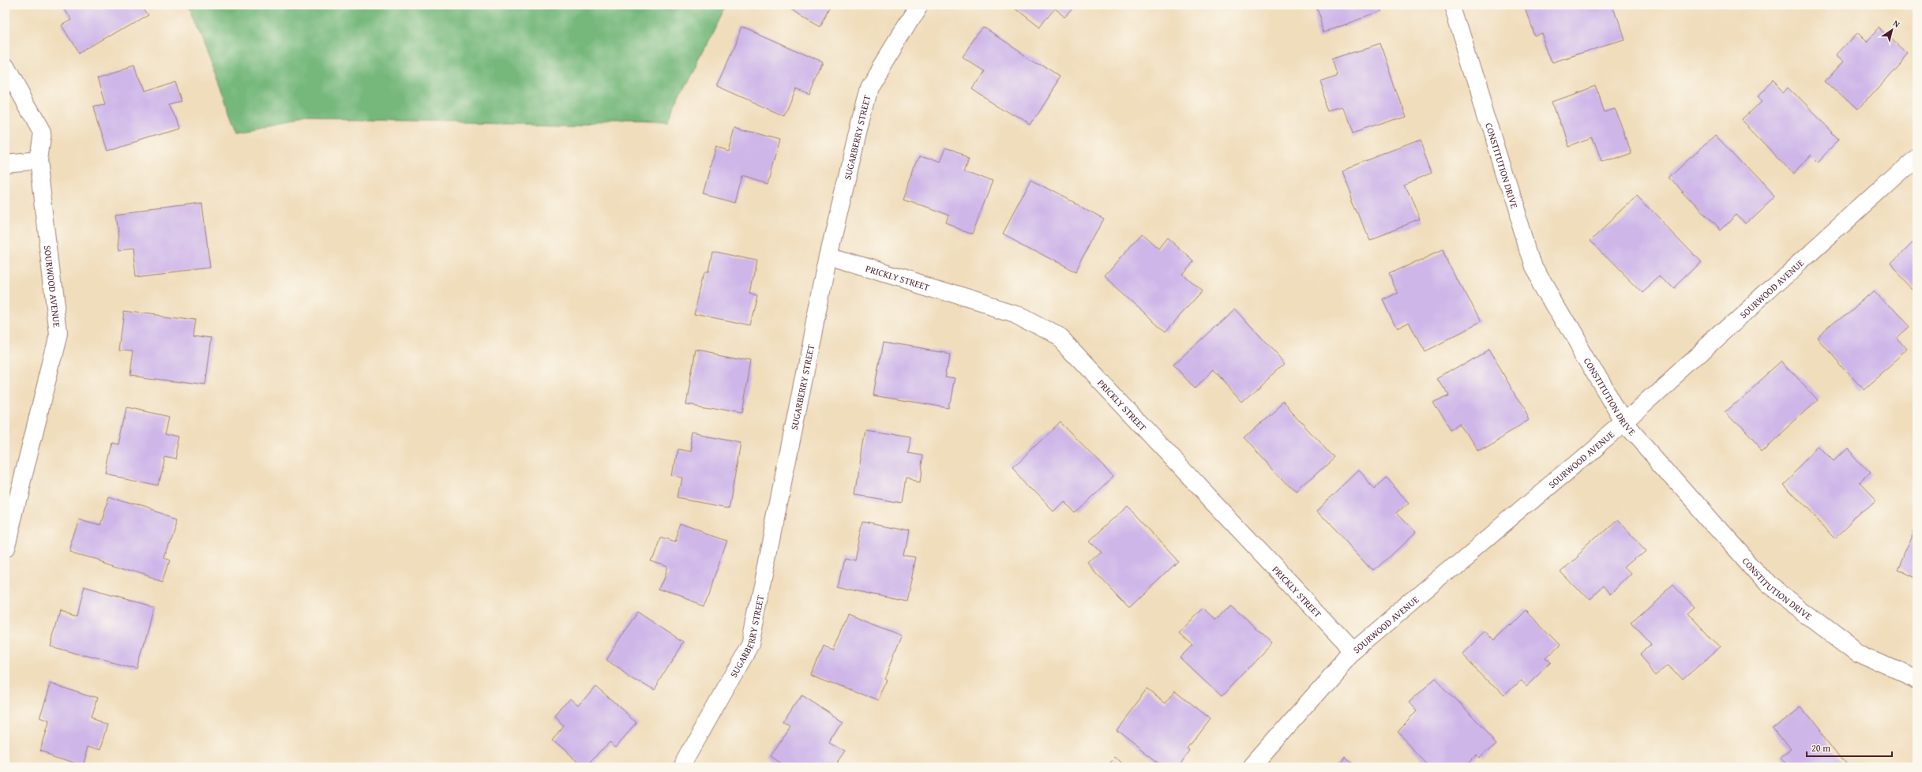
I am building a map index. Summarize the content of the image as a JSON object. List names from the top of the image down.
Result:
{
  "streets": {
    "street": [
      "SUGARBERRY STREET",
      "CONSTITUTION DRIVE",
      "PRICKLY STREET",
      "SOURWOOD AVENUE"
    ]
  },
  "crossings": [
    ["SUGARBERRY STREET", "PRICKLY STREET"],
    ["CONSTITUTION DRIVE", "SOURWOOD AVENUE"],
    ["PRICKLY STREET", "SOURWOOD AVENUE"]
  ],
  "scale_bar": "20 m",
  "north": "top right"
}
